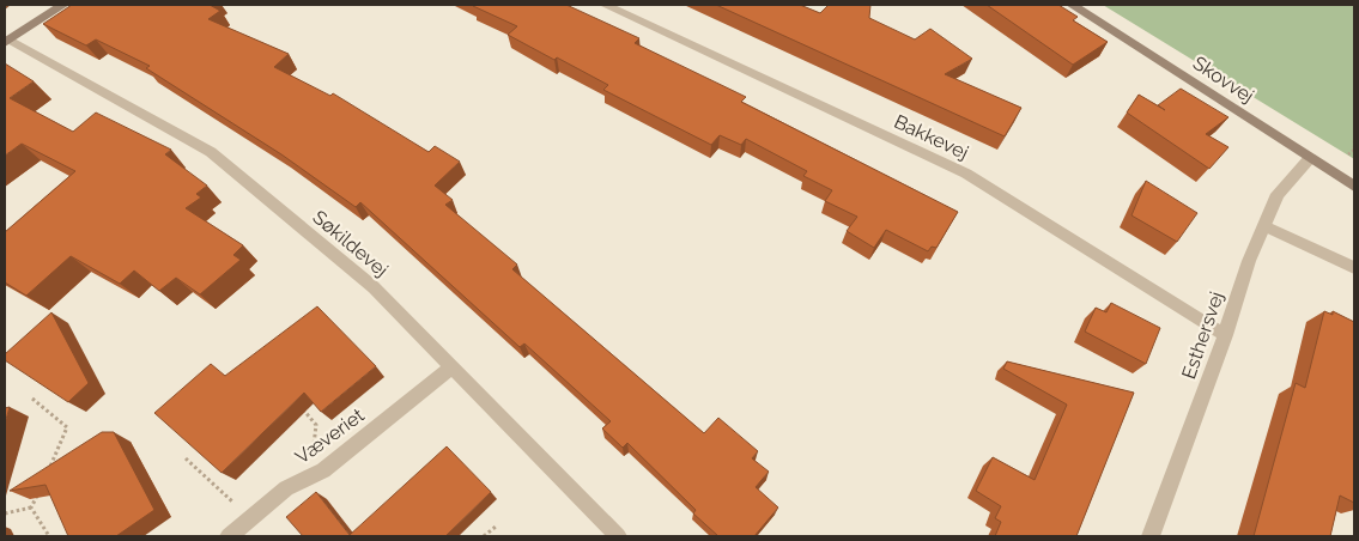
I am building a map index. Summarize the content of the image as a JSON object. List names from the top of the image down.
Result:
{
  "streets": {
    "street": [
      "Skovvej",
      "Bakkevej",
      "Søkildevej",
      "Esthersvej",
      "Væveriet"
    ]
  },
  "crossings": [
    ["Skovvej", "Esthersvej"],
    ["Bakkevej", "Esthersvej"],
    ["Søkildevej", "Væveriet"]
  ]
}
